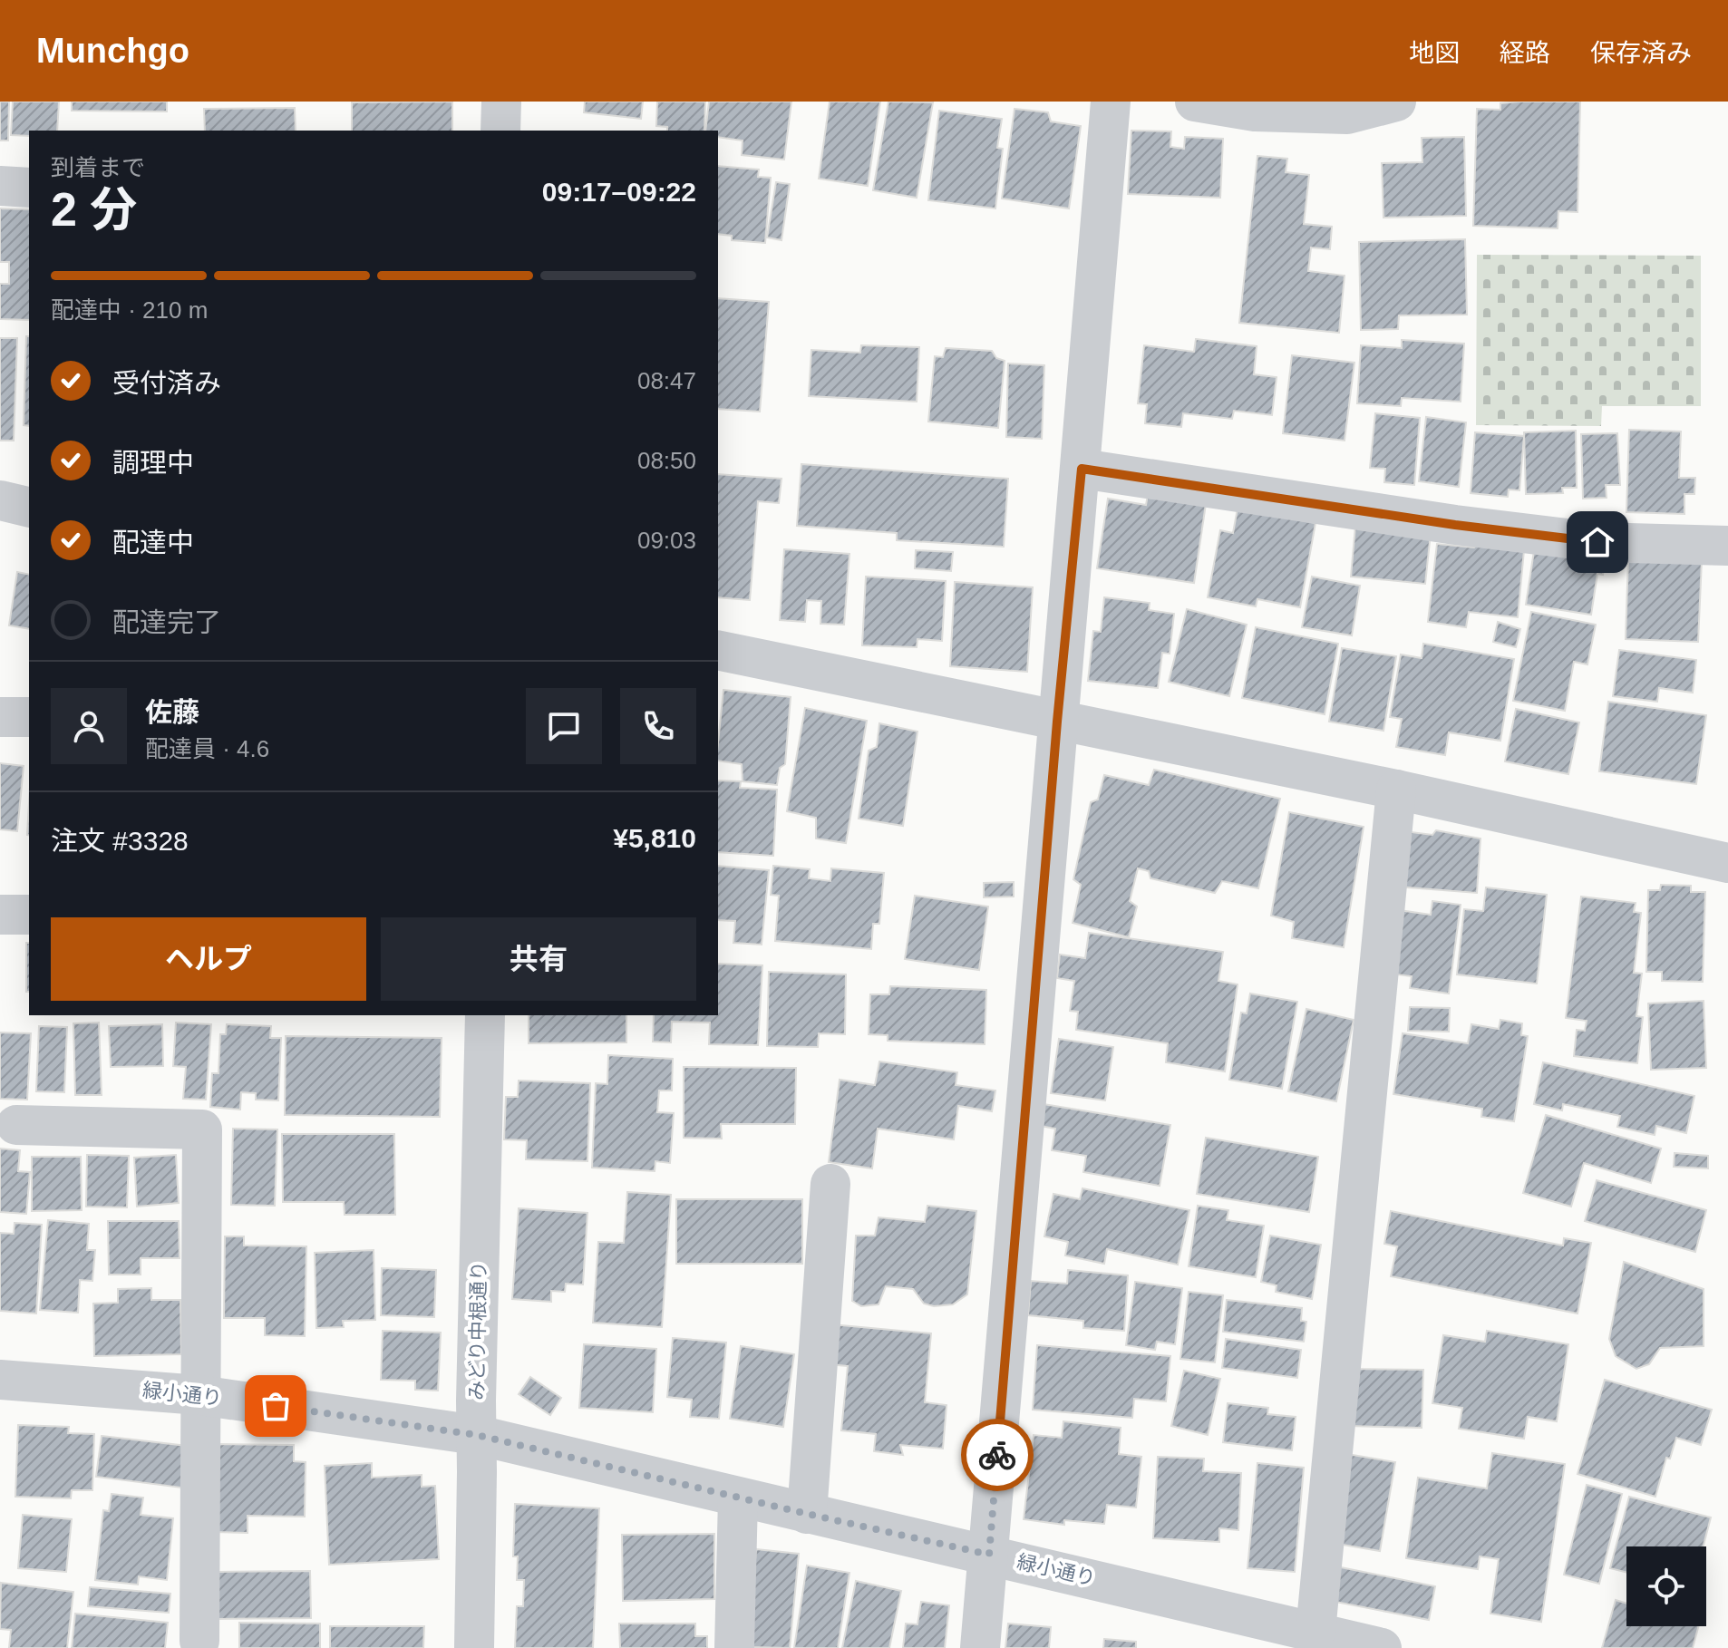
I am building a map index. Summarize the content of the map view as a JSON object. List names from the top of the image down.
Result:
{
  "streets": {
    "street": ["みどり中根通り", "緑小通り"]
  },
  "crossings": [
    ["みどり中根通り", "緑小通り"]
  ],
  "page": {
    "header": "Munchgo",
    "nav": ["地図", "経路", "保存済み"],
    "heading": ["2 分", "到着まで", "09:17–09:22"],
    "panel": [
      "佐藤",
      "配達員 · 4.6",
      "注文 #3328",
      "¥5,810"
    ],
    "bar": "配達中 · 210 m",
    "list": [
      ["受付済み", "08:47"],
      ["調理中", "08:50"],
      ["配達中", "09:03"],
      "配達完了"
    ],
    "buttons": ["ヘルプ", "共有"]
  }
}
